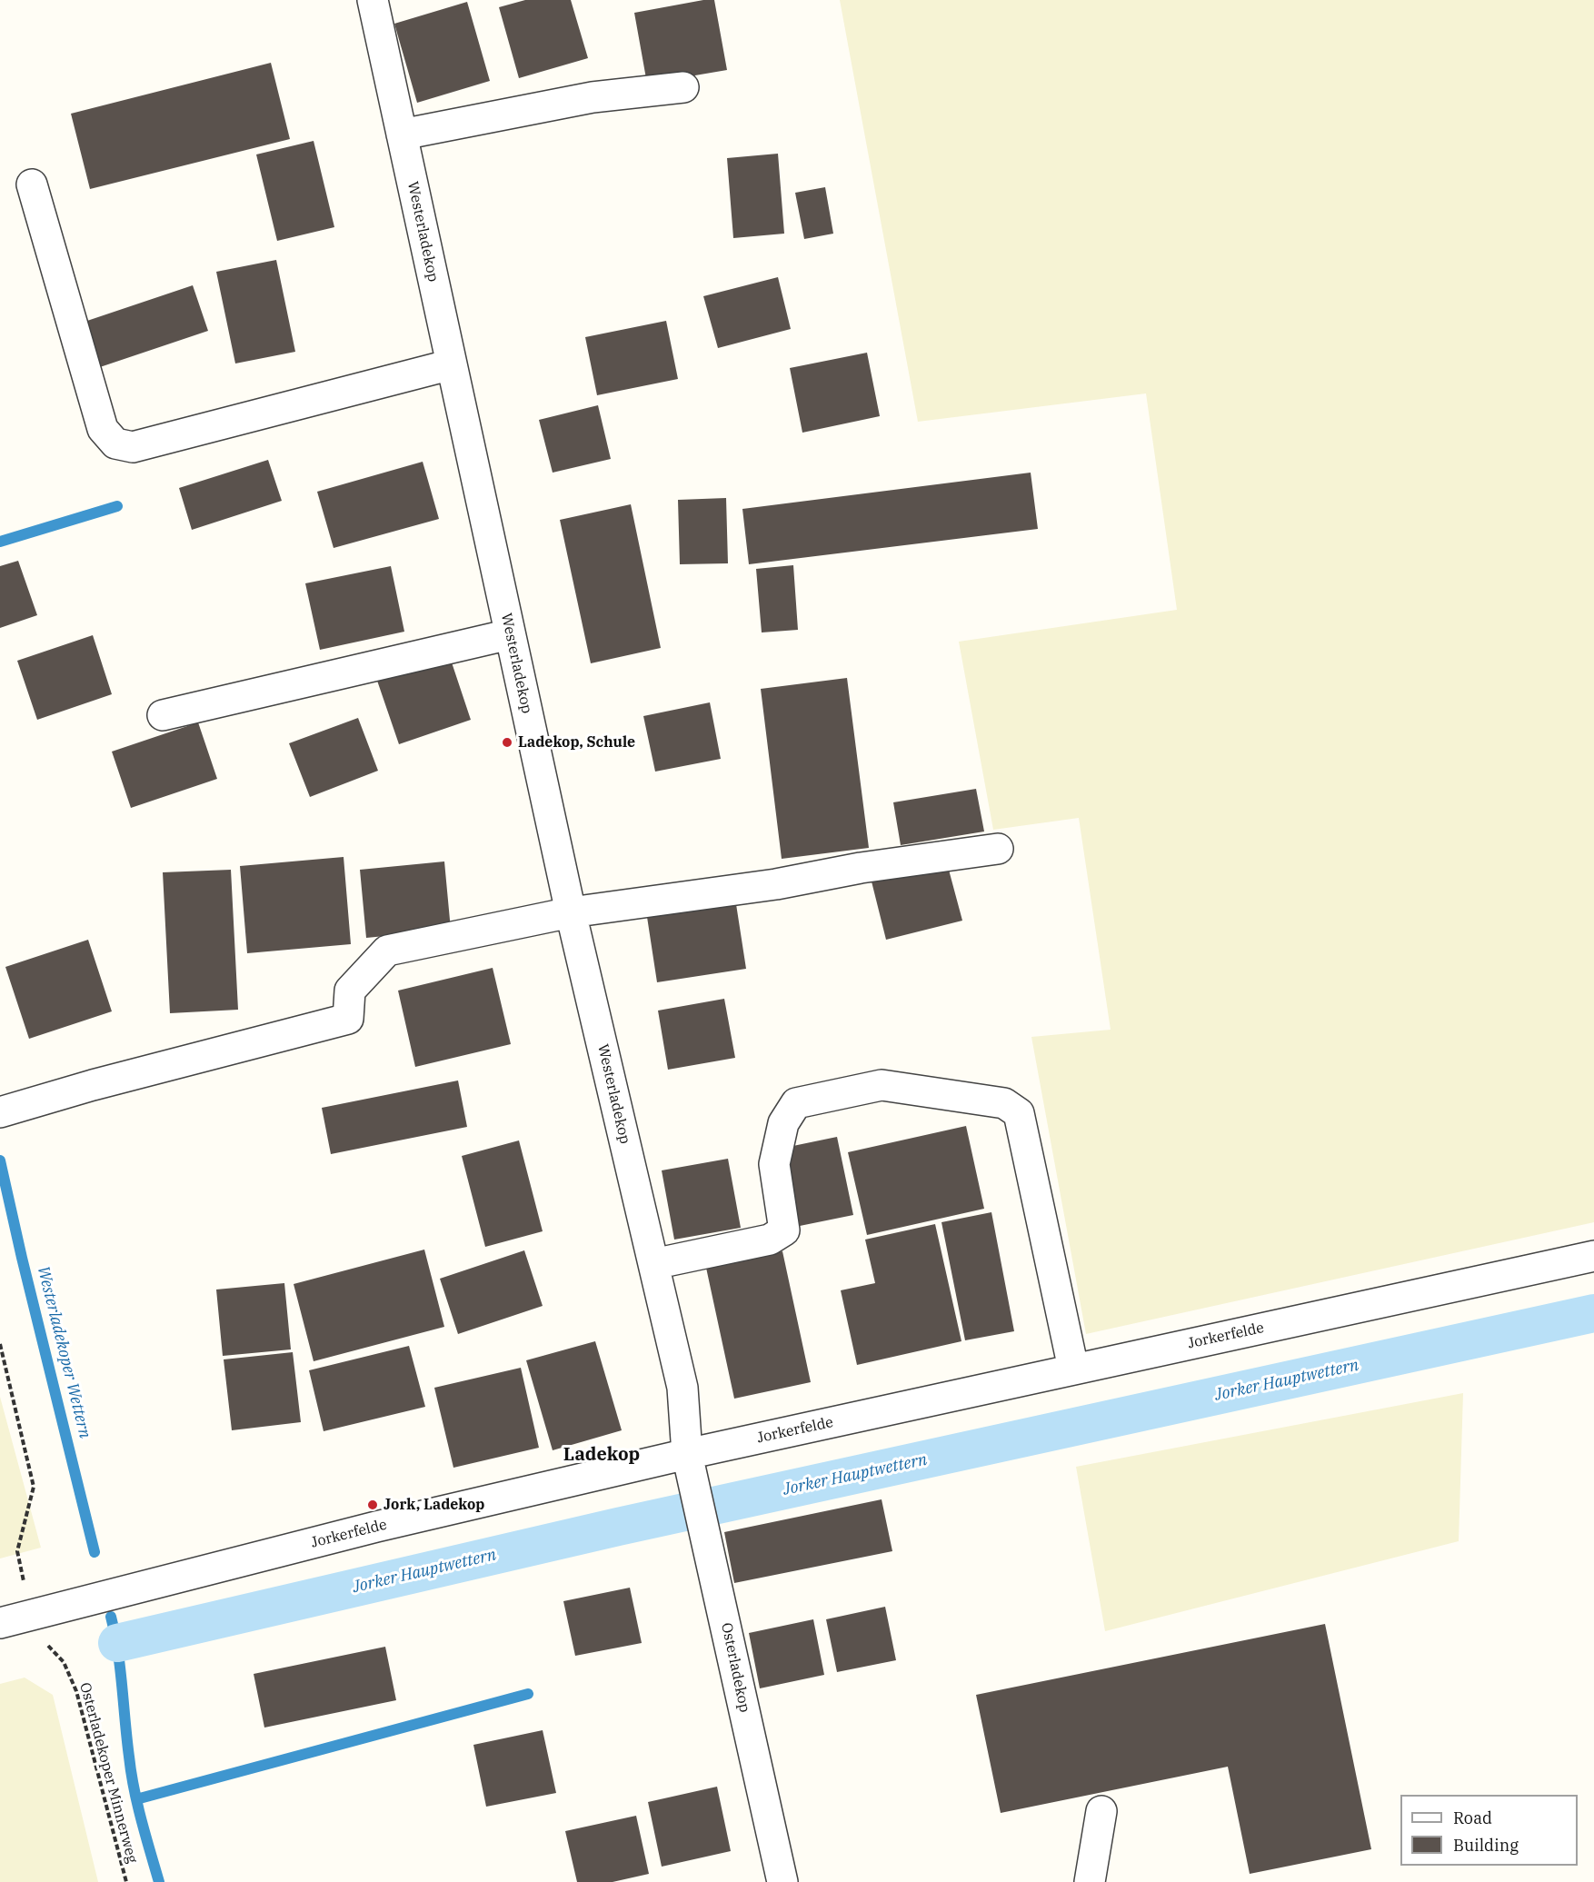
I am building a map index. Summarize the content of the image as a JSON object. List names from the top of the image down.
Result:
{
  "streets": {
    "street": ["Westerladekop", "Jorkerfelde", "Osterladekop"],
    "path": ["Osterladekoper Minnerweg"]
  },
  "crossings": [
    ["Westerladekop", "Jorkerfelde"],
    ["Westerladekop", "Osterladekop"],
    ["Jorkerfelde", "Osterladekop"],
    ["Jorkerfelde", "Osterladekoper Minnerweg"]
  ],
  "districts": ["Ladekop"],
  "water": ["Westerladekoper Wettern", "Jorker Hauptwettern"],
  "places": ["Ladekop, Schule", "Jork, Ladekop"],
  "legend": ["Road", "Building"]
}
